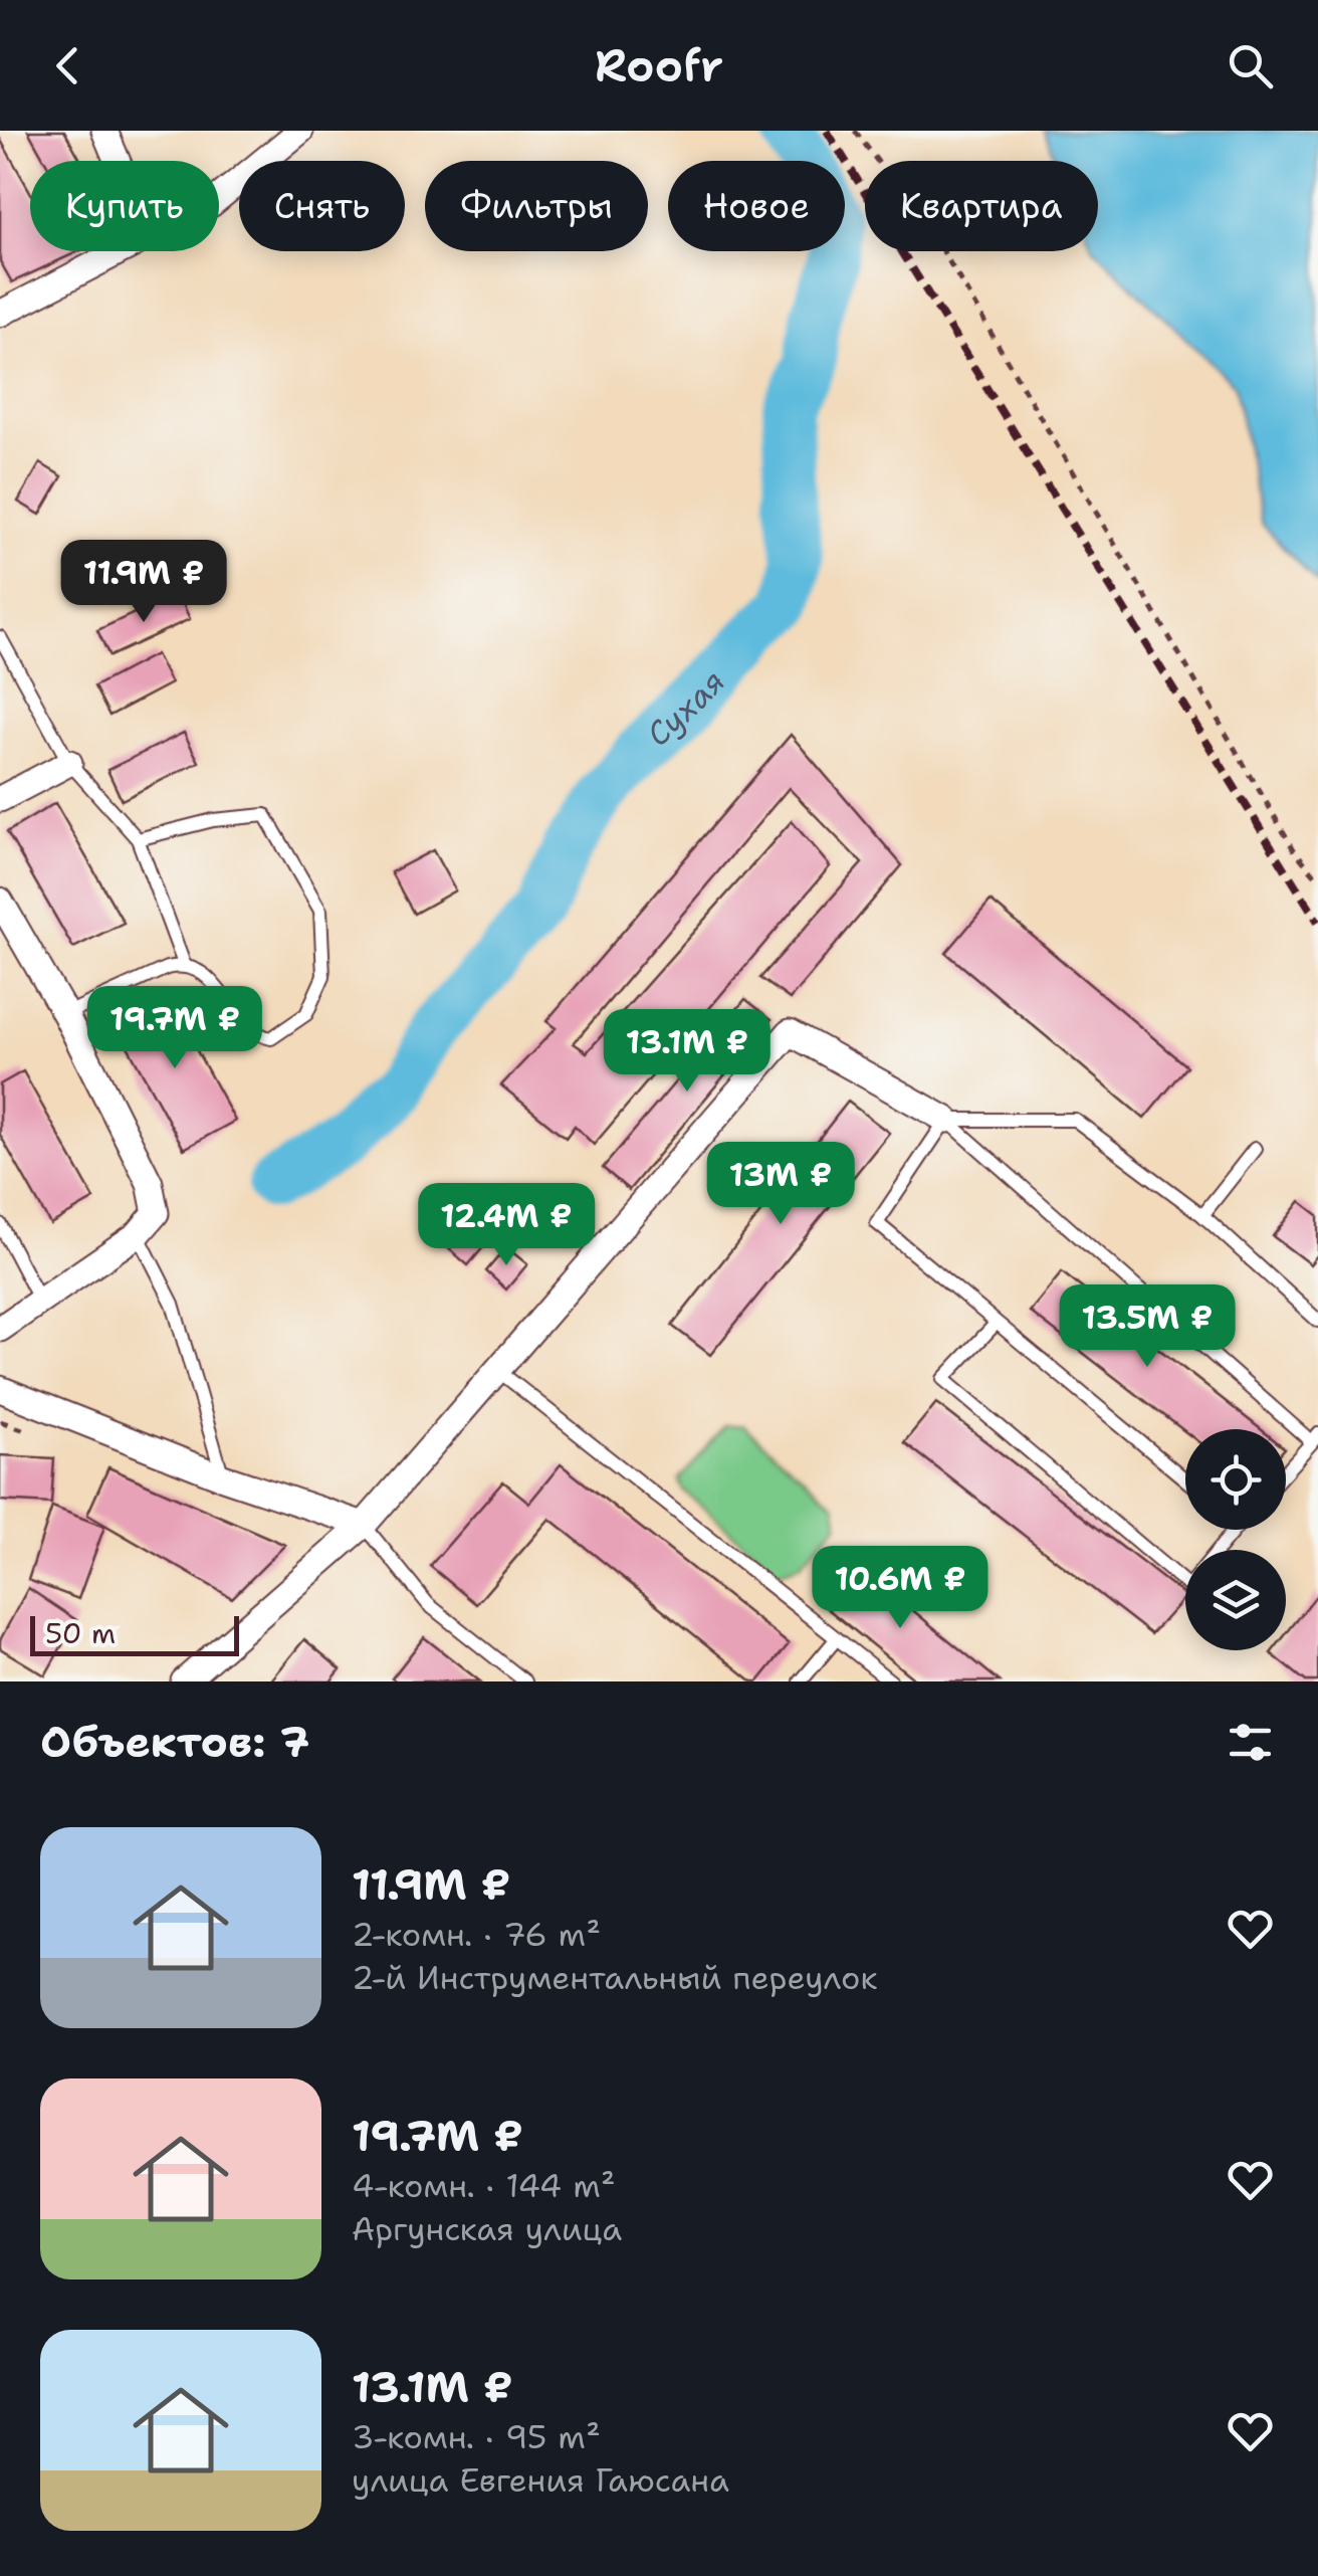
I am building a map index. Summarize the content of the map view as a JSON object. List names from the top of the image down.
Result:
{
  "water": ["Сухая"],
  "scale_bar": "50 m",
  "page": {
    "header": "Roofr",
    "chip": [
      "Купить",
      "Снять",
      "Фильтры",
      "Новое",
      "Квартира"
    ],
    "price": [
      "11.9M ₽",
      "19.7M ₽",
      "13.1M ₽",
      "13M ₽",
      "12.4M ₽",
      "13.5M ₽",
      "10.6M ₽"
    ],
    "scale": "50 m",
    "heading": "Объектов: 7",
    "list": [
      {
        "name": "11.9M ₽",
        "note": "2-комн. · 76 m² · 2-й Инструментальный переулок"
      },
      {
        "name": "19.7M ₽",
        "note": "4-комн. · 144 m² · Аргунская улица"
      },
      {
        "name": "13.1M ₽",
        "note": "3-комн. · 95 m² · улица Евгения Гаюсана"
      }
    ]
  }
}
